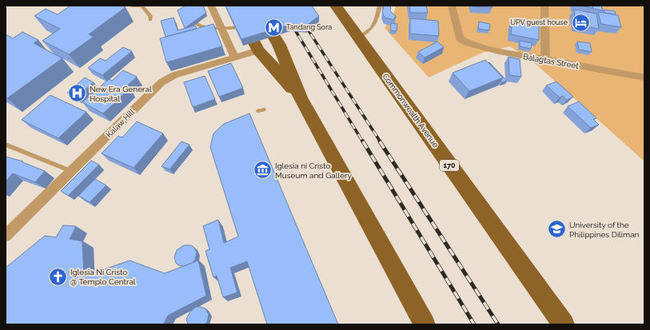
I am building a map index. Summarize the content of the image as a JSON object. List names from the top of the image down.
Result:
{
  "streets": {
    "main road": ["Commonwealth Avenue", "170"],
    "street": ["Balagtas Street", "Kalaw Hill"]
  },
  "places": {
    "hotel": ["UPV guest house"],
    "metro station": ["Tandang Sora"],
    "hospital": ["New Era General Hospital"],
    "museum": ["Iglesia ni Cristo Museum and Gallery"],
    "school or university": ["University of the Philippines Diliman"],
    "church": ["Iglesia Ni Cristo @ Templo Central"]
  }
}
